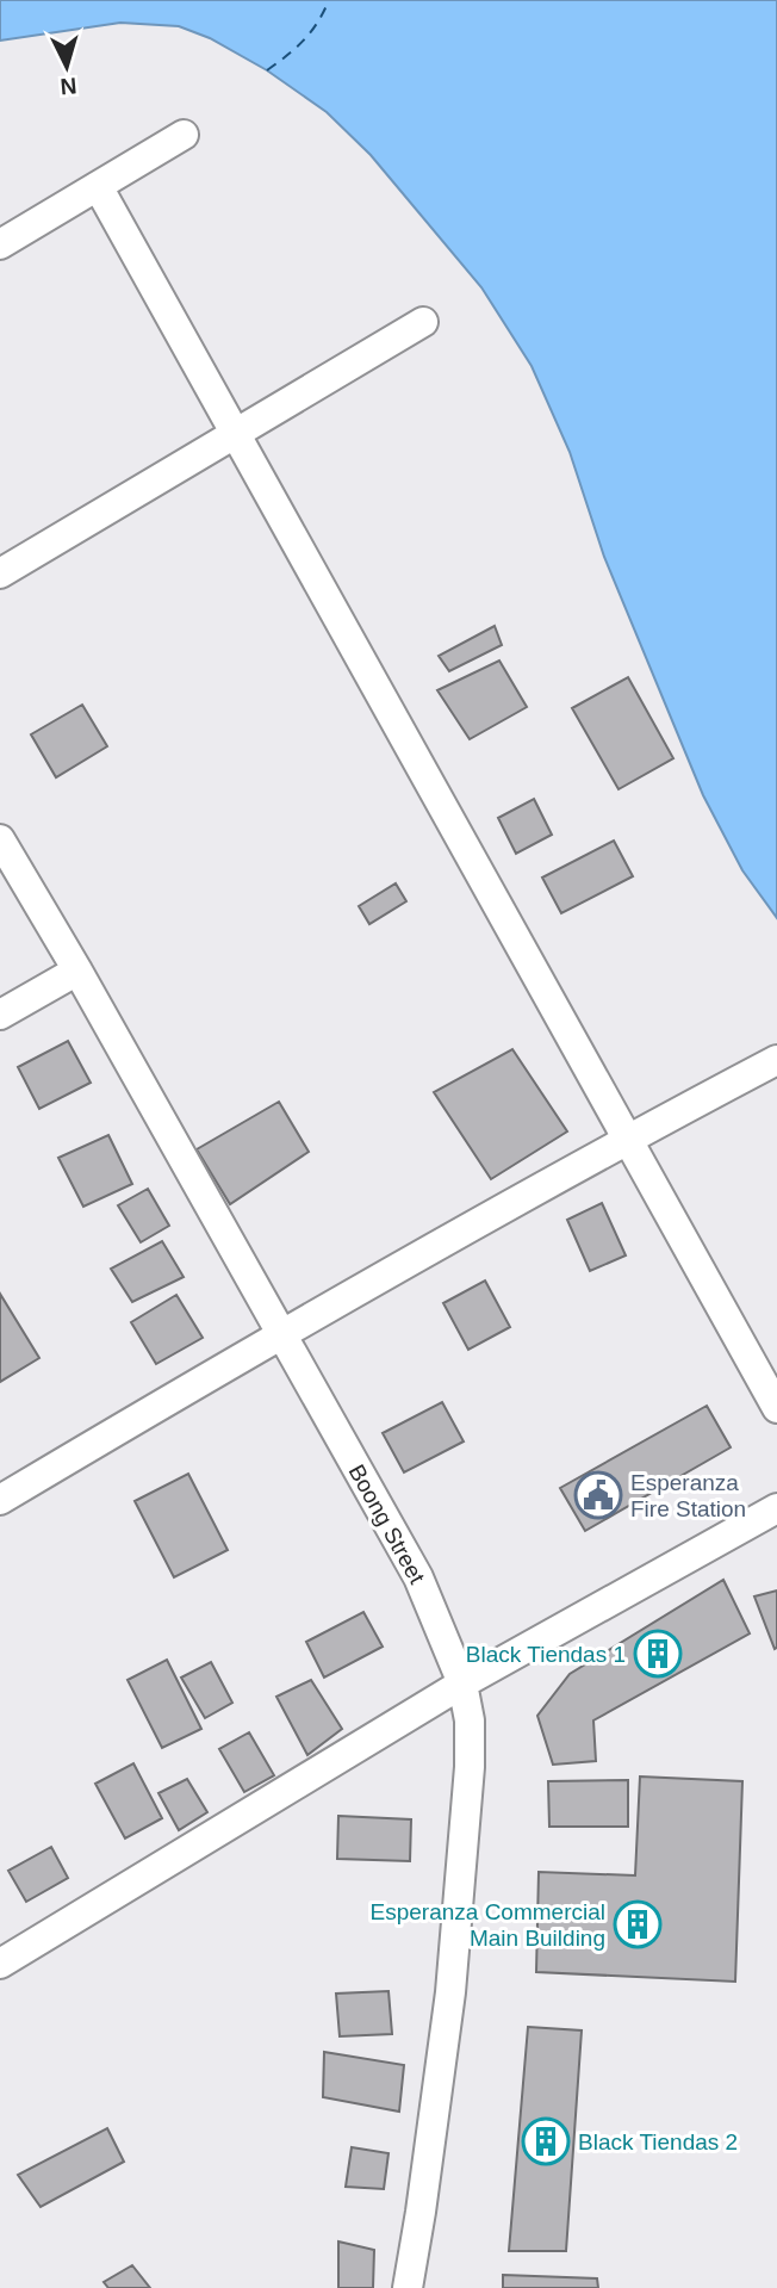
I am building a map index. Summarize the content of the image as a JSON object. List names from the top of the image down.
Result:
{
  "streets": {
    "street": ["Boong Street"]
  },
  "places": {
    "public building": ["Esperanza Fire Station"],
    "building": ["Black Tiendas 1", "Esperanza Commercial Main Building", "Black Tiendas 2"]
  },
  "north": "bottom"
}
